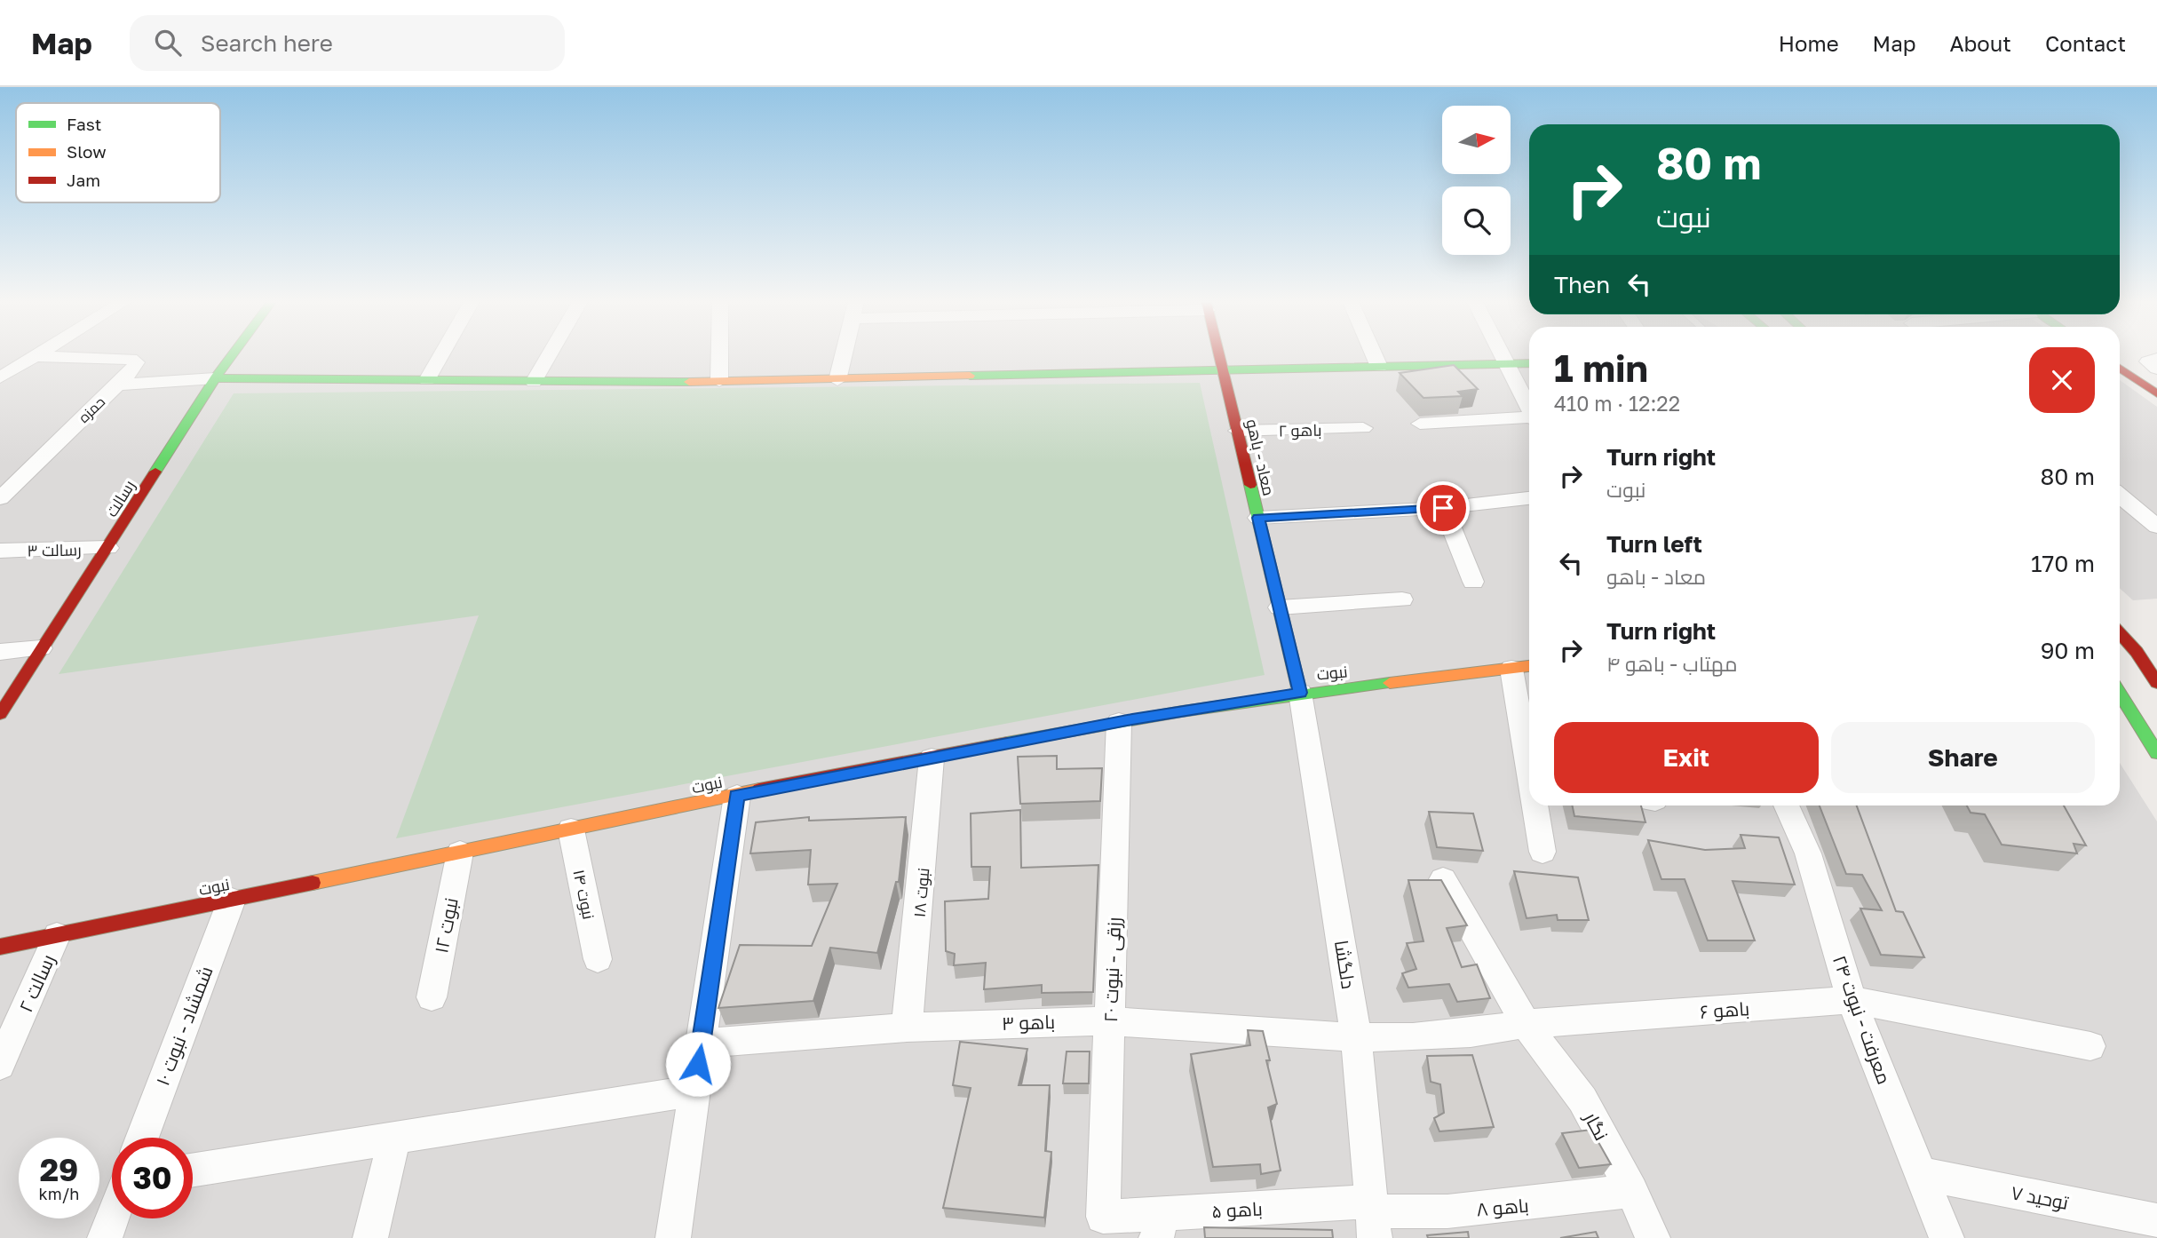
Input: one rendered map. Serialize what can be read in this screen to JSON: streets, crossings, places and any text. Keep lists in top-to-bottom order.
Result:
{
  "streets": {
    "street": [
      "حمزه",
      "باهو ۲",
      "معاد - باهو",
      "رسالت",
      "رسالت ۳",
      "نبوت",
      "نبوت ۱۸",
      "نبوت ۱۴",
      "نبوت ۱۲",
      "دلگشا",
      "رزقی - نبوت ۲۰",
      "رسالت ۲",
      "باهو ۶",
      "معرفت - نبوت ۲۴",
      "باهو ۳",
      "شمشاد - نبوت ۱۰",
      "نگار",
      "توحید ۷",
      "باهو ۸",
      "باهو ۵"
    ]
  },
  "crossings": [
    ["باهو ۲", "معاد - باهو"],
    ["معاد - باهو", "نبوت"],
    ["معاد - باهو", "دلگشا"],
    ["رسالت", "رسالت ۳"],
    ["نبوت", "نبوت ۱۸"],
    ["نبوت", "نبوت ۱۴"],
    ["نبوت", "نبوت ۱۲"],
    ["نبوت", "دلگشا"],
    ["نبوت", "رزقی - نبوت ۲۰"],
    ["نبوت", "رسالت ۲"],
    ["نبوت", "شمشاد - نبوت ۱۰"],
    ["نبوت ۱۸", "باهو ۳"],
    ["دلگشا", "باهو ۶"],
    ["دلگشا", "باهو ۳"],
    ["دلگشا", "باهو ۸"],
    ["دلگشا", "باهو ۵"],
    ["رزقی - نبوت ۲۰", "باهو ۳"],
    ["رزقی - نبوت ۲۰", "باهو ۵"],
    ["باهو ۶", "معرفت - نبوت ۲۴"],
    ["باهو ۶", "باهو ۳"],
    ["باهو ۶", "نگار"],
    ["معرفت - نبوت ۲۴", "توحید ۷"],
    ["نگار", "باهو ۸"],
    ["باهو ۸", "باهو ۵"]
  ],
  "legend": ["Fast", "Slow", "Jam"],
  "north": "right",
  "page": {
    "header": "Map",
    "search": "Search here",
    "nav": [
      "Home",
      "Map",
      "About",
      "Contact"
    ],
    "turn": ["80 m", "نبوت"],
    "then": "Then",
    "heading": ["1 min", "410 m · 12:22"],
    "list": [
      {
        "name": "Turn right",
        "note": "نبوت",
        "value": "80 m"
      },
      {
        "name": "Turn left",
        "note": "معاد - باهو",
        "value": "170 m"
      },
      {
        "name": "Turn right",
        "note": "مهتاب - باهو ۴",
        "value": "90 m"
      }
    ],
    "buttons": ["Exit", "Share"],
    "speed": "29 km/h",
    "limit": "30"
  }
}
